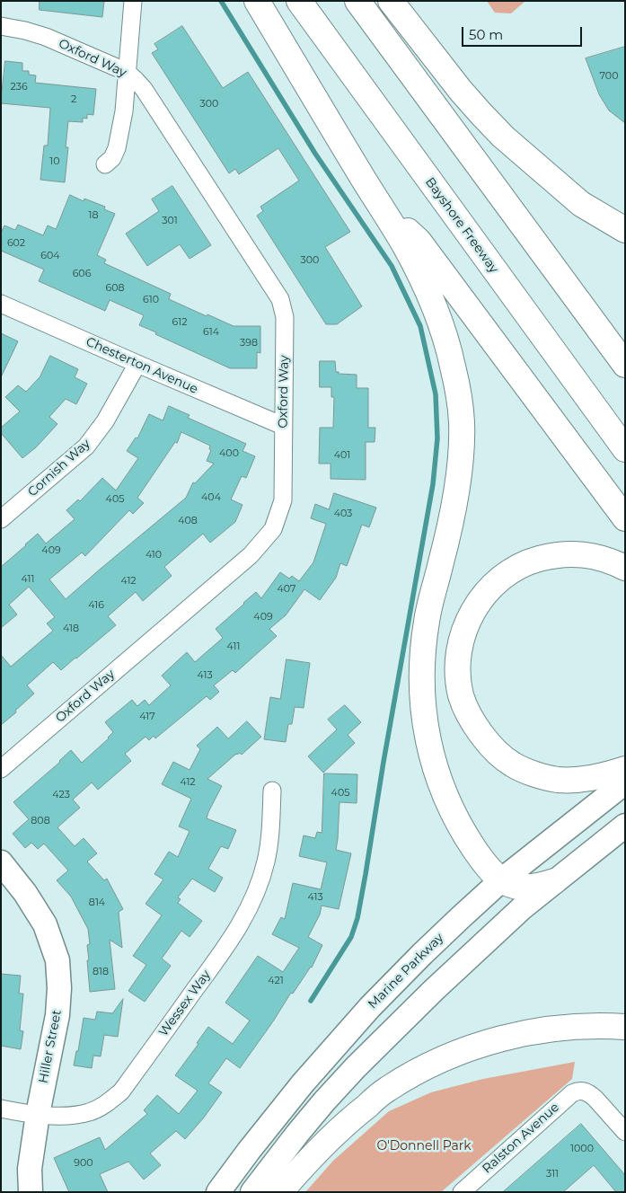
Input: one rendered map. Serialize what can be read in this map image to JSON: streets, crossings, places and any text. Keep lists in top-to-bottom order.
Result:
{
  "streets": {
    "highway": ["Bayshore Freeway"],
    "main road": ["Marine Parkway", "Hiller Street"],
    "street": [
      "Oxford Way",
      "Chesterton Avenue",
      "Cornish Way",
      "Wessex Way",
      "Ralston Avenue"
    ]
  },
  "crossings": [
    ["Oxford Way", "Chesterton Avenue"],
    ["Chesterton Avenue", "Cornish Way"],
    ["Wessex Way", "Hiller Street"]
  ],
  "parks": ["O'Donnell Park"],
  "house_numbers": [
    "700",
    "236",
    "2",
    "300",
    "10",
    "18",
    "301",
    "602",
    "604",
    "300",
    "606",
    "608",
    "610",
    "612",
    "614",
    "398",
    "400",
    "401",
    "404",
    "405",
    "403",
    "408",
    "409",
    "410",
    "411",
    "412",
    "407",
    "416",
    "409",
    "418",
    "411",
    "413",
    "417",
    "412",
    "405",
    "423",
    "808",
    "413",
    "814",
    "818",
    "421",
    "1000",
    "900",
    "311"
  ],
  "scale_bar": "50 m"
}
